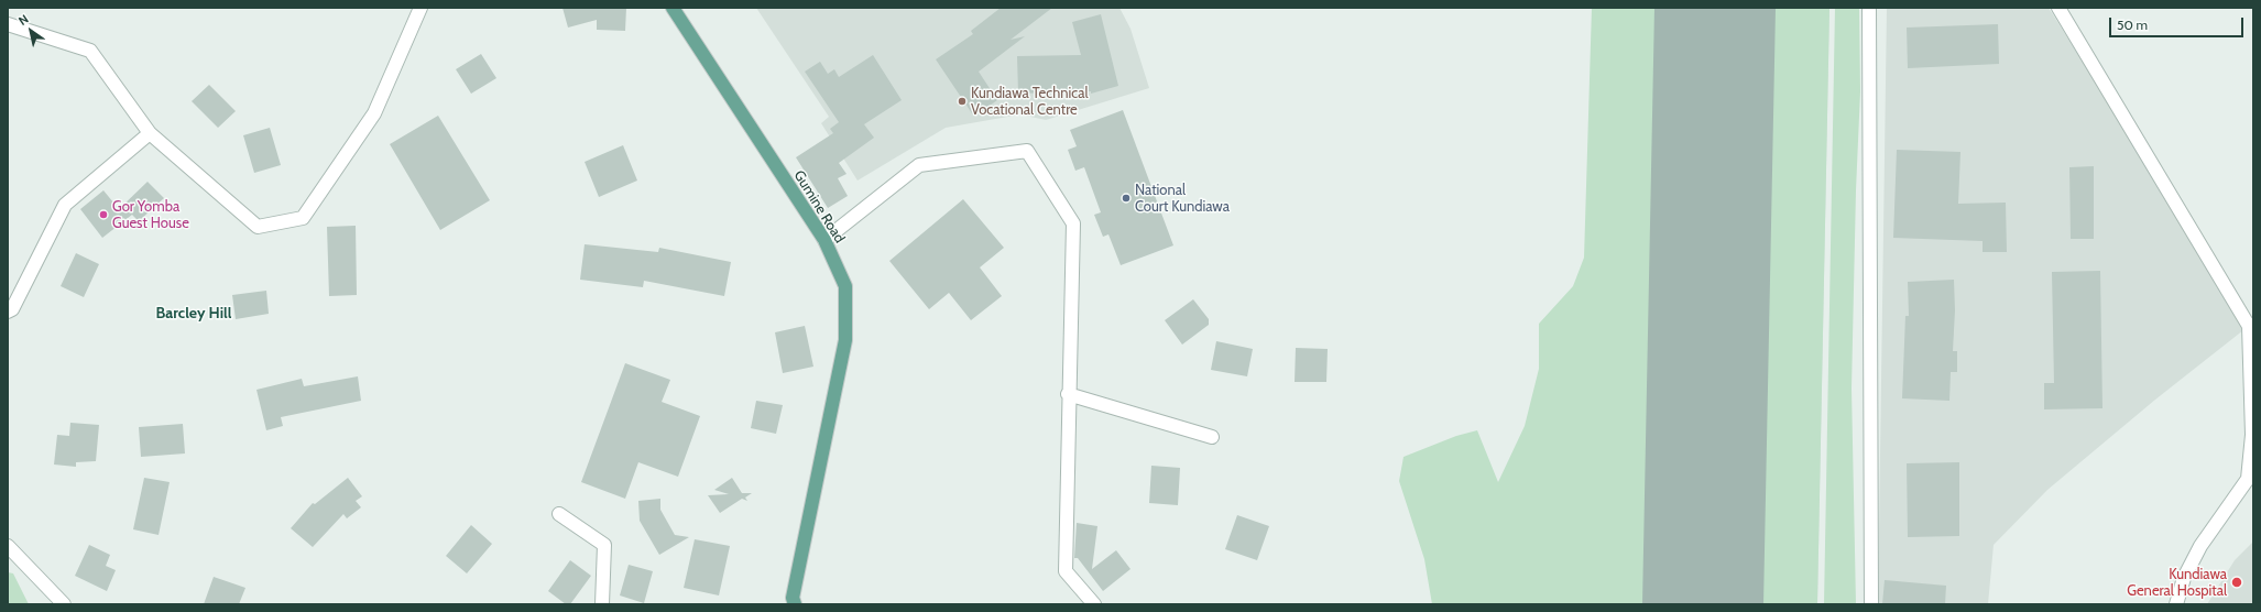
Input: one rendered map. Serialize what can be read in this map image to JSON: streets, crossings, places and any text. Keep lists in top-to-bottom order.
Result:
{
  "streets": {
    "main road": ["Gumine Road"]
  },
  "districts": ["Barcley Hill"],
  "places": [
    "Kundiawa Technical Vocational Centre",
    "National Court Kundiawa",
    "Gor Yomba Guest House",
    "Kundiawa General Hospital"
  ],
  "scale_bar": "50 m",
  "north": "top left"
}
